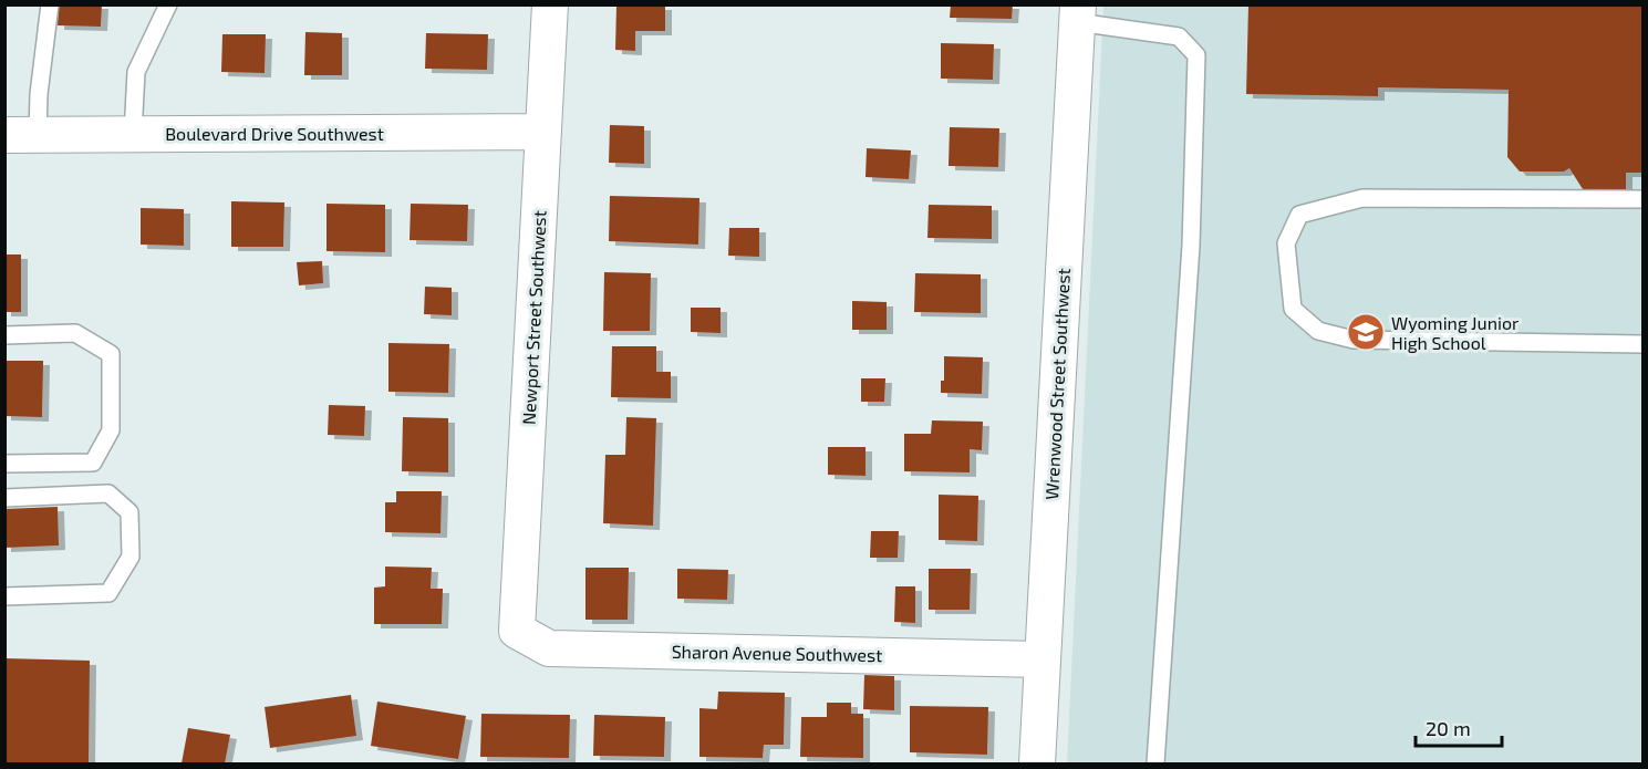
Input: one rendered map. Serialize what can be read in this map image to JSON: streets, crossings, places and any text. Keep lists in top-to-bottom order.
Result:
{
  "streets": {
    "street": [
      "Boulevard Drive Southwest",
      "Newport Street Southwest",
      "Wrenwood Street Southwest",
      "Sharon Avenue Southwest"
    ]
  },
  "crossings": [
    ["Boulevard Drive Southwest", "Newport Street Southwest"],
    ["Newport Street Southwest", "Sharon Avenue Southwest"],
    ["Wrenwood Street Southwest", "Sharon Avenue Southwest"]
  ],
  "places": {
    "school or university": ["Wyoming Junior High School"]
  },
  "scale_bar": "20 m"
}
